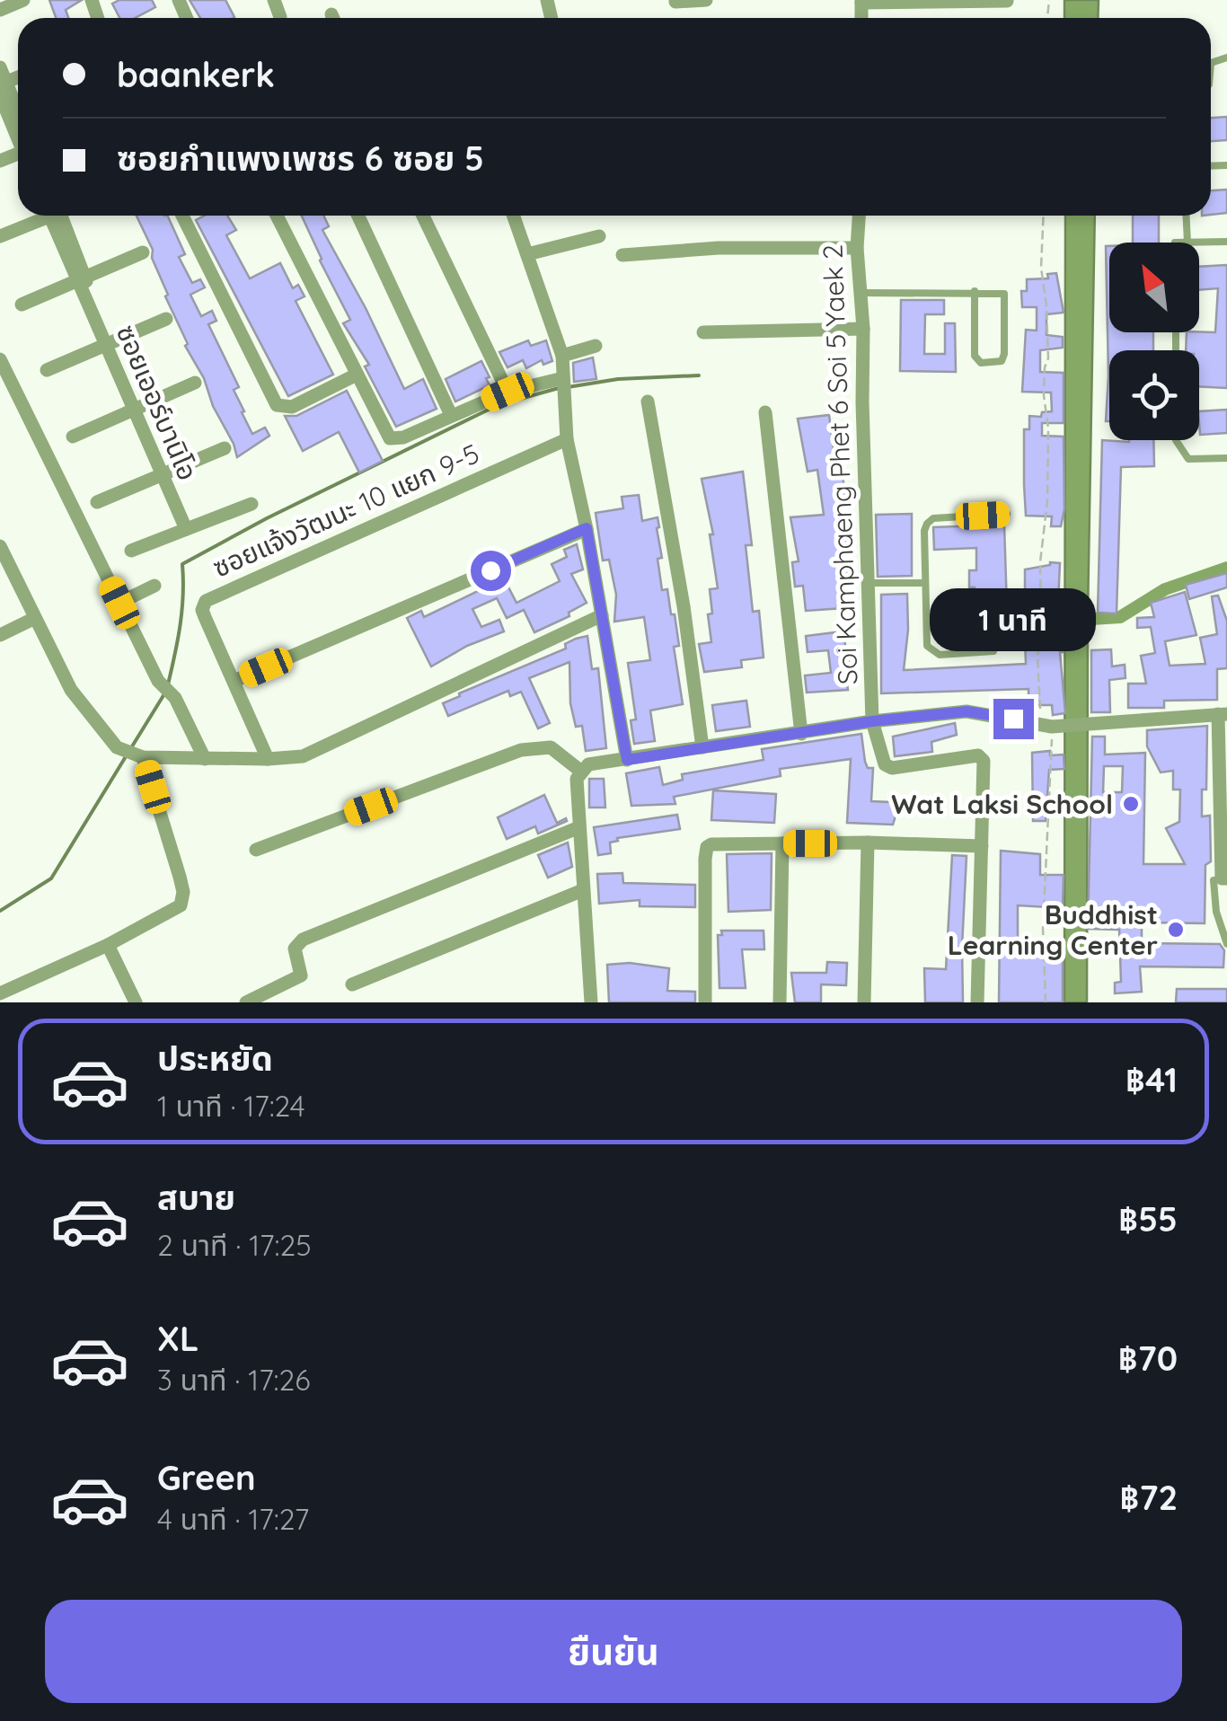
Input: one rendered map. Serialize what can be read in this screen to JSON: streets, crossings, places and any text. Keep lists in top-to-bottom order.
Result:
{
  "streets": {
    "street": ["ซอยเออร์บานิโอ", "Soi Kamphaeng Phet 6 Soi 5 Yaek 2", "ซอยแจ้งวัฒนะ 10 แยก 9-5"]
  },
  "places": ["Wat Laksi School", "Buddhist Learning Center"],
  "north": "top left",
  "page": {
    "banner": ["baankerk", "ซอยกำแพงเพชร 6 ซอย 5"],
    "bubble": "1 นาที",
    "list": [
      {
        "name": "ประหยัด",
        "note": "1 นาที · 17:24",
        "value": "฿41"
      },
      {
        "name": "สบาย",
        "note": "2 นาที · 17:25",
        "value": "฿55"
      },
      {
        "name": "XL",
        "note": "3 นาที · 17:26",
        "value": "฿70"
      },
      {
        "name": "Green",
        "note": "4 นาที · 17:27",
        "value": "฿72"
      }
    ],
    "buttons": "ยืนยัน"
  }
}
